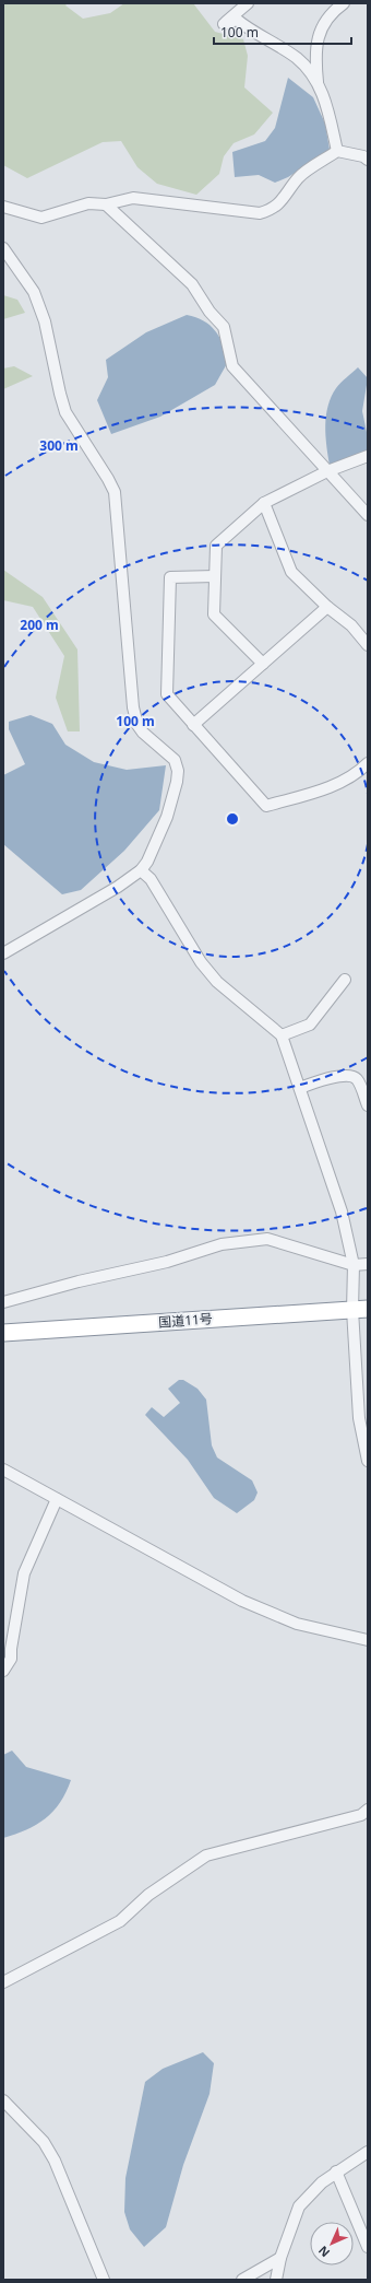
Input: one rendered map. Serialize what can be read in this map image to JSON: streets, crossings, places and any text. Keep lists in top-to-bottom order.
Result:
{
  "streets": {
    "highway": ["国道11号"]
  },
  "scale_bar": "100 m",
  "north": "bottom left",
  "rings": ["300 m", "200 m", "100 m"]
}
